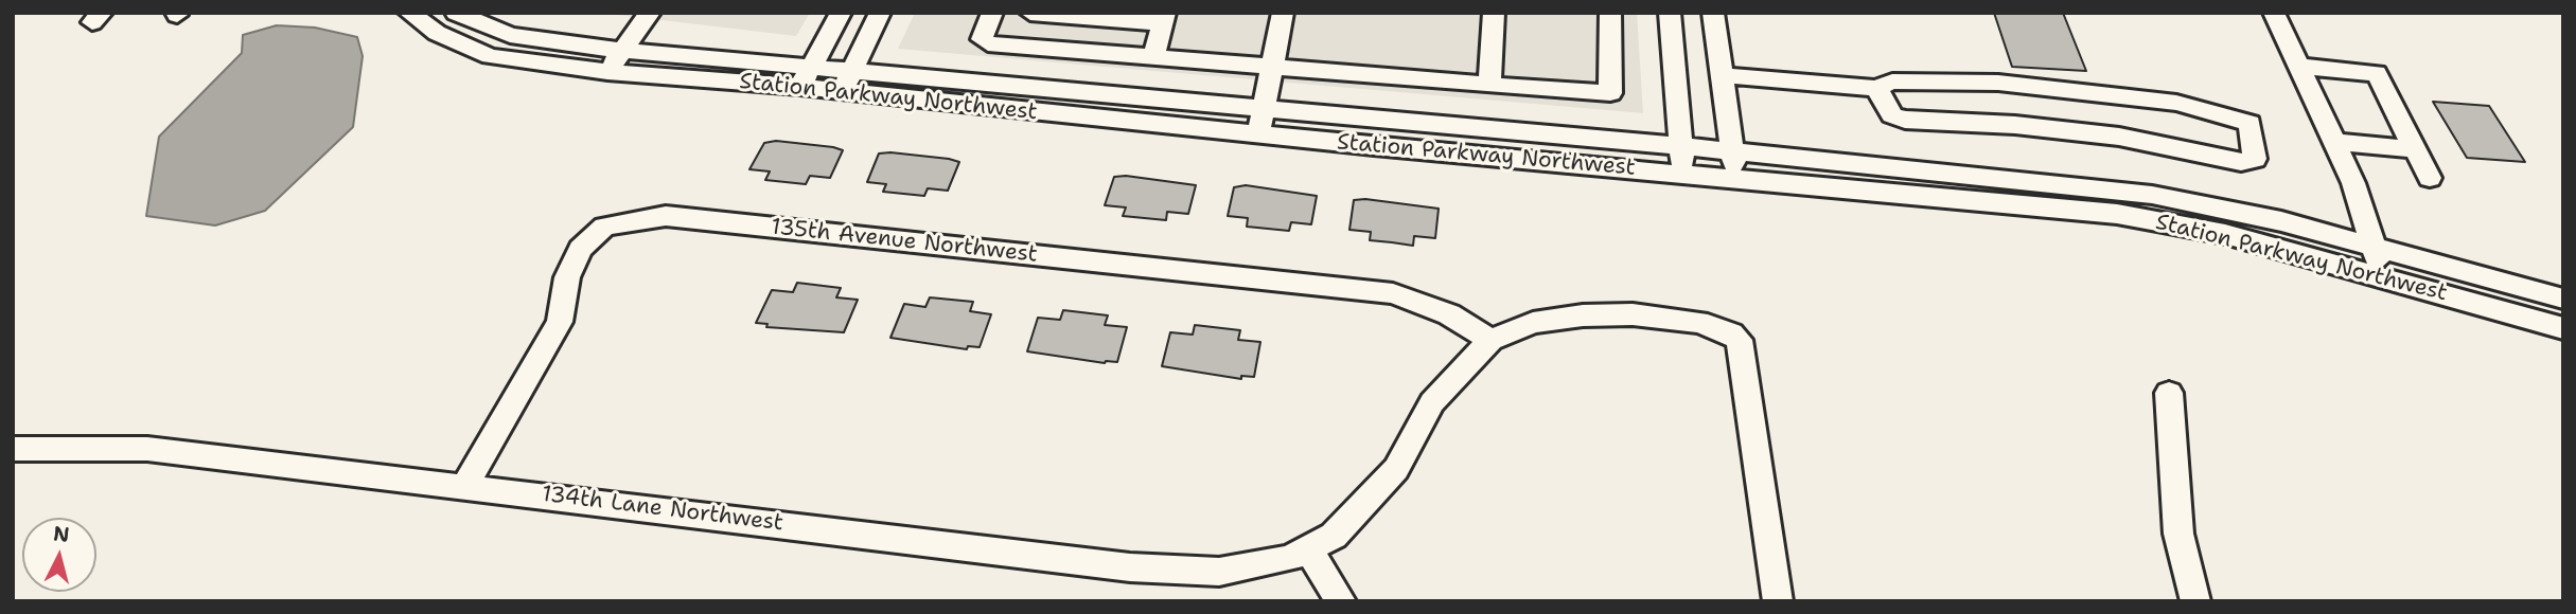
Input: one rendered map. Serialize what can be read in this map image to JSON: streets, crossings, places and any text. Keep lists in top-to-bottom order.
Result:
{
  "streets": {
    "street": ["Station Parkway Northwest", "135th Avenue Northwest", "134th Lane Northwest"]
  },
  "crossings": [
    ["135th Avenue Northwest", "134th Lane Northwest"]
  ],
  "north": "top"
}
